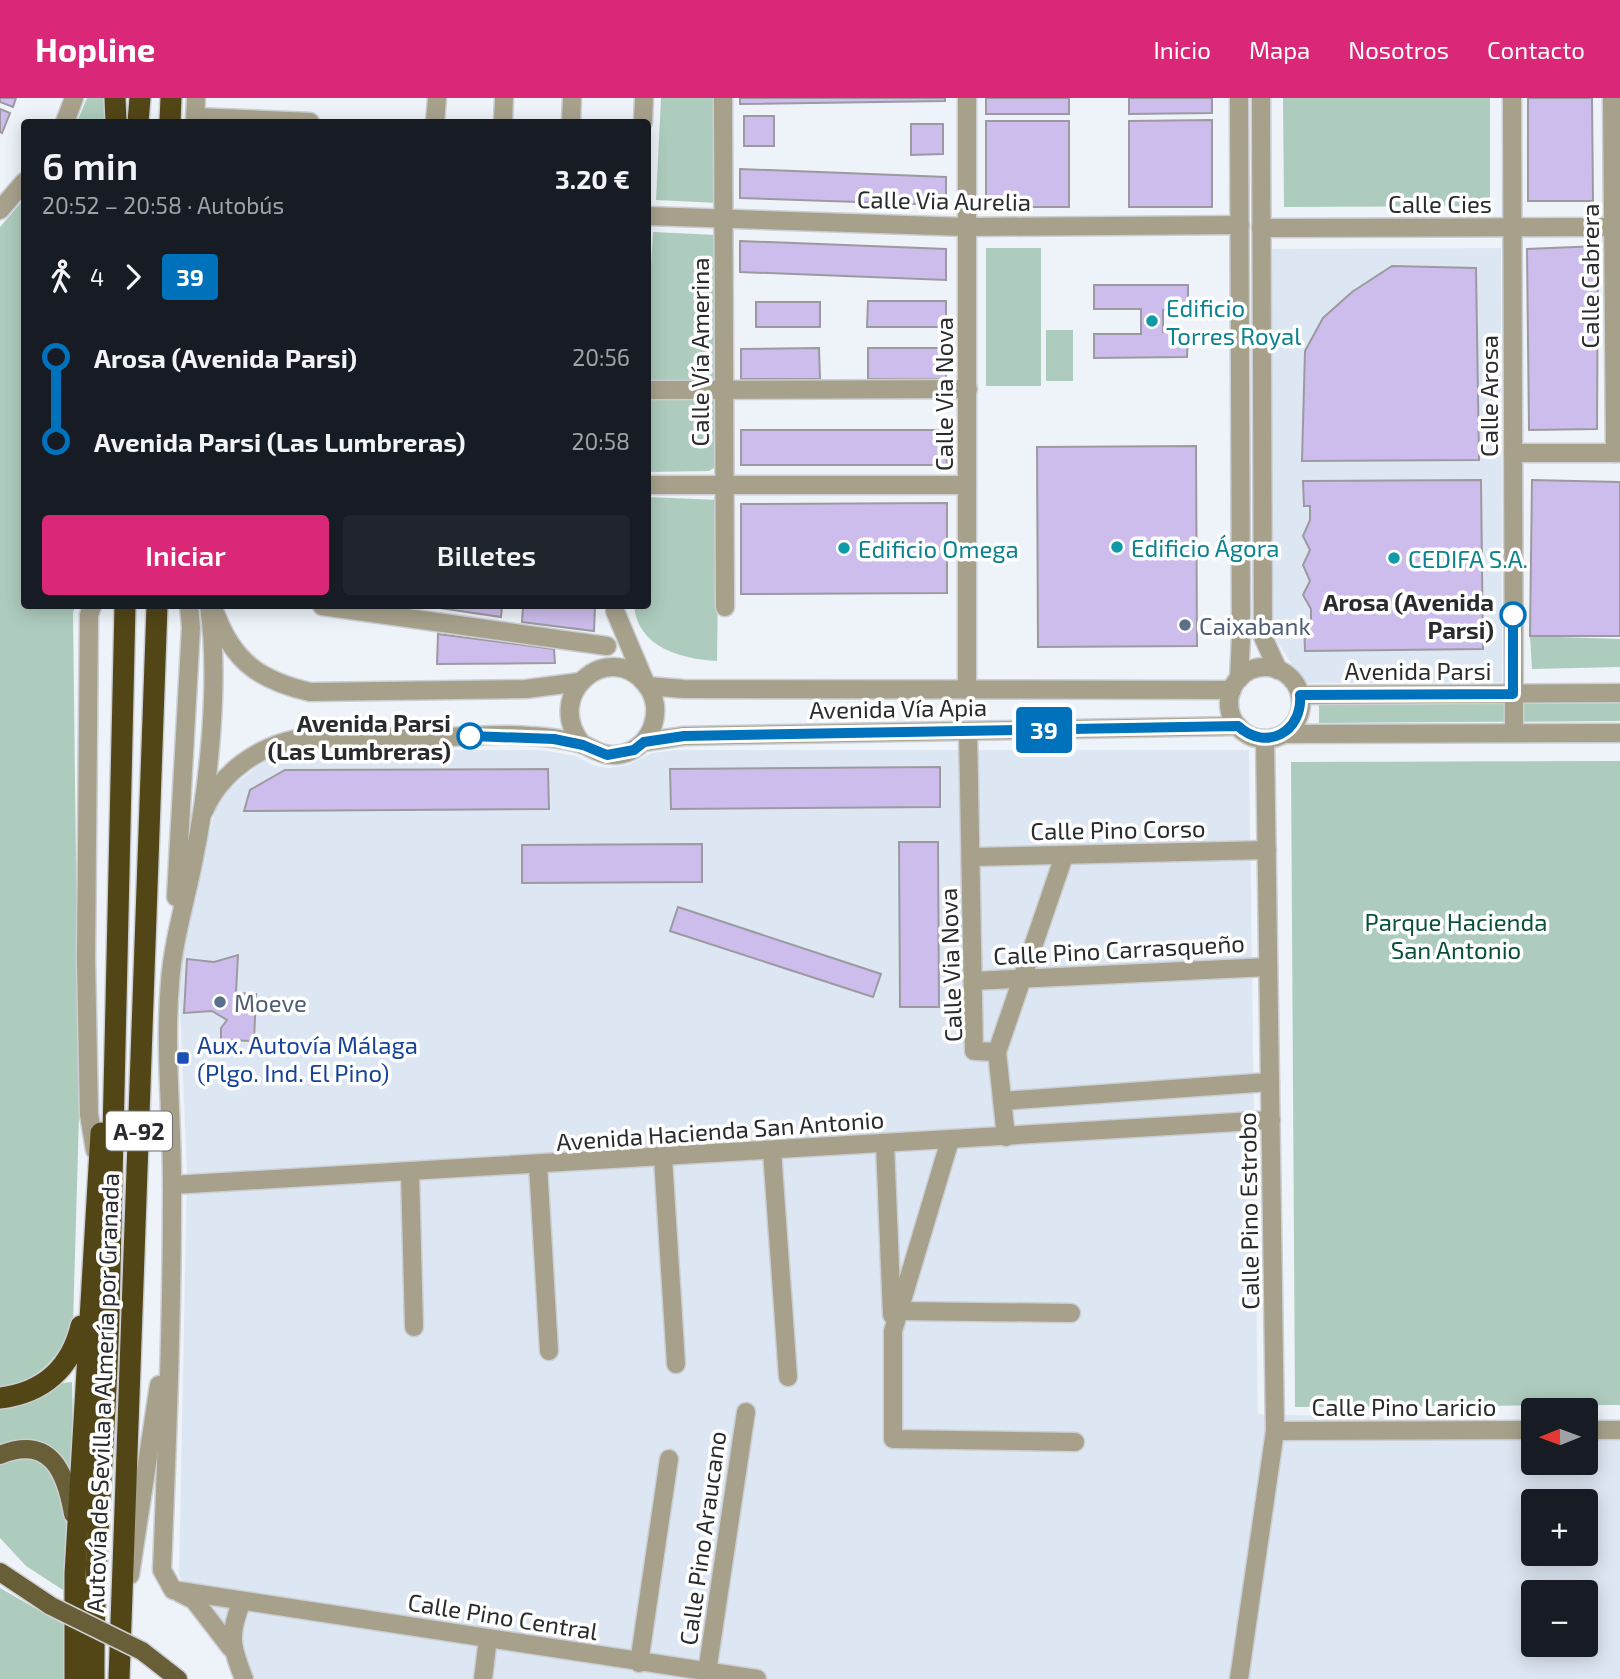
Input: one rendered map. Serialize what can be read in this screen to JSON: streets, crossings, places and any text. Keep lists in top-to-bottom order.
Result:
{
  "streets": {
    "highway": ["A-92", "Autovía de Sevilla a Almería por Granada"],
    "street": [
      "Calle Via Aurelia",
      "Calle Cies",
      "Calle Cabrera",
      "Calle Vía Amerina",
      "Calle Via Nova",
      "Calle Arosa",
      "Avenida Parsi",
      "Avenida Vía Apia",
      "Calle Pino Corso",
      "Calle Pino Carrasqueño",
      "Avenida Hacienda San Antonio",
      "Calle Pino Estrobo",
      "Calle Pino Laricio",
      "Calle Pino Araucano",
      "Calle Pino Central"
    ]
  },
  "crossings": [
    ["Calle Via Aurelia", "Calle Vía Amerina"],
    ["Calle Via Aurelia", "Calle Via Nova"],
    ["Calle Cies", "Calle Cabrera"],
    ["Calle Cies", "Calle Arosa"],
    ["Calle Via Nova", "Avenida Vía Apia"],
    ["Calle Via Nova", "Calle Pino Corso"],
    ["Calle Via Nova", "Calle Pino Carrasqueño"],
    ["Calle Arosa", "Avenida Parsi"],
    ["Avenida Parsi", "Avenida Vía Apia"],
    ["Avenida Parsi", "Calle Pino Estrobo"],
    ["Avenida Vía Apia", "Calle Pino Estrobo"],
    ["Calle Pino Corso", "Calle Pino Estrobo"],
    ["Calle Pino Carrasqueño", "Calle Pino Estrobo"],
    ["Avenida Hacienda San Antonio", "Calle Pino Estrobo"],
    ["Calle Pino Estrobo", "Calle Pino Laricio"],
    ["Calle Pino Araucano", "Calle Pino Central"]
  ],
  "parks": ["Parque Hacienda San Antonio"],
  "places": {
    "other": [
      "Edificio Torres Royal",
      "Edificio Ágora",
      "Edificio Omega",
      "CEDIFA S.A.",
      "Arosa (Avenida Parsi)",
      "Caixabank",
      "Avenida Parsi (Las Lumbreras)",
      "Moeve"
    ],
    "transit": ["Aux. Autovía Málaga (Plgo. Ind. El Pino)"]
  },
  "lines": ["bus line 39"],
  "north": "left",
  "page": {
    "header": "Hopline",
    "nav": [
      "Inicio",
      "Mapa",
      "Nosotros",
      "Contacto"
    ],
    "on_map": "39",
    "heading": ["6 min", "20:52 – 20:58 · Autobús", "3.20 €"],
    "legs": ["4", "39"],
    "list": [
      {
        "name": "Arosa (Avenida Parsi)",
        "value": "20:56"
      },
      {
        "name": "Avenida Parsi (Las Lumbreras)",
        "value": "20:58"
      }
    ],
    "buttons": ["Iniciar", "Billetes"],
    "map_buttons": ["+", "−"]
  }
}
